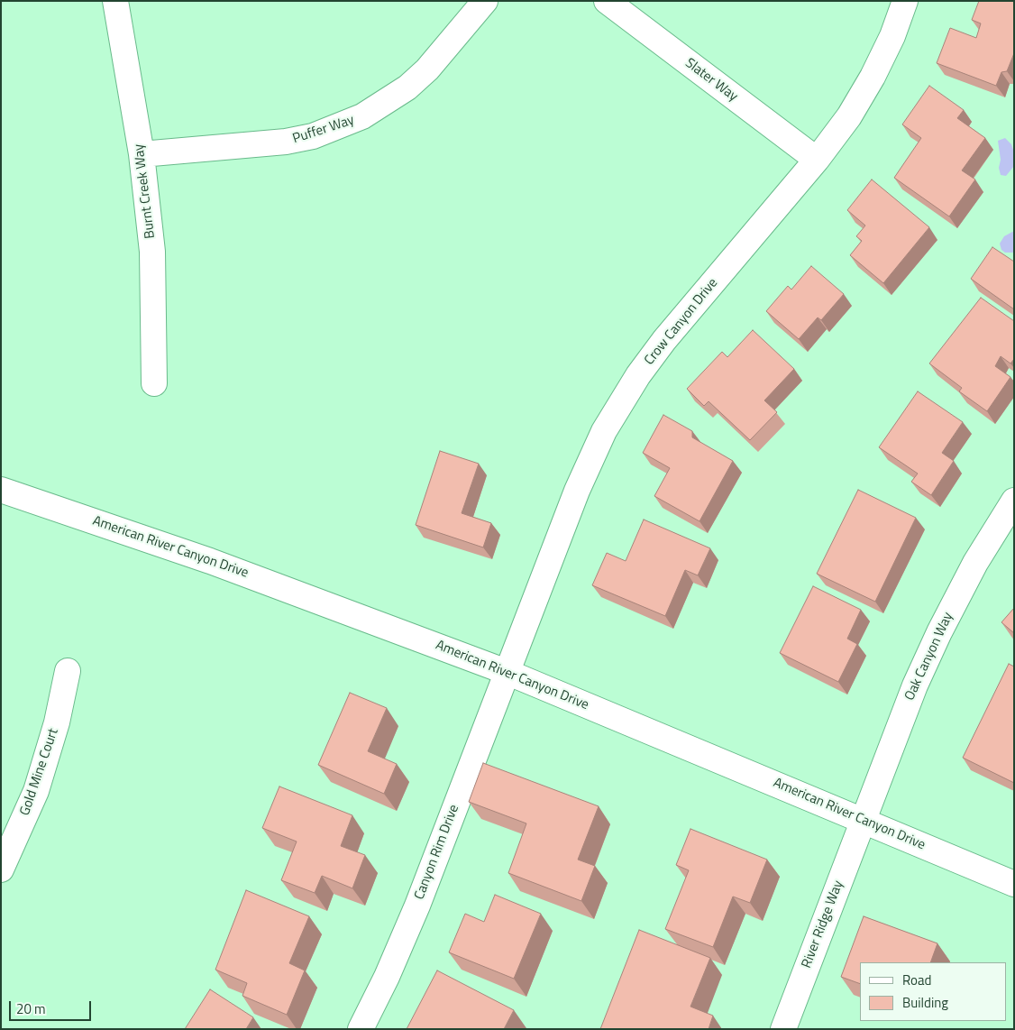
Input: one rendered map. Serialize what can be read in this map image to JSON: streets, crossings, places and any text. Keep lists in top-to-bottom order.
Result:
{
  "streets": {
    "street": [
      "Slater Way",
      "Puffer Way",
      "Burnt Creek Way",
      "Crow Canyon Drive",
      "American River Canyon Drive",
      "Oak Canyon Way",
      "Gold Mine Court",
      "Canyon Rim Drive",
      "River Ridge Way"
    ]
  },
  "crossings": [
    ["Slater Way", "Crow Canyon Drive"],
    ["Puffer Way", "Burnt Creek Way"],
    ["Crow Canyon Drive", "American River Canyon Drive"],
    ["Crow Canyon Drive", "Canyon Rim Drive"],
    ["American River Canyon Drive", "Oak Canyon Way"],
    ["American River Canyon Drive", "Canyon Rim Drive"],
    ["American River Canyon Drive", "River Ridge Way"],
    ["Oak Canyon Way", "River Ridge Way"]
  ],
  "legend": ["Road", "Building"],
  "scale_bar": "20 m"
}
